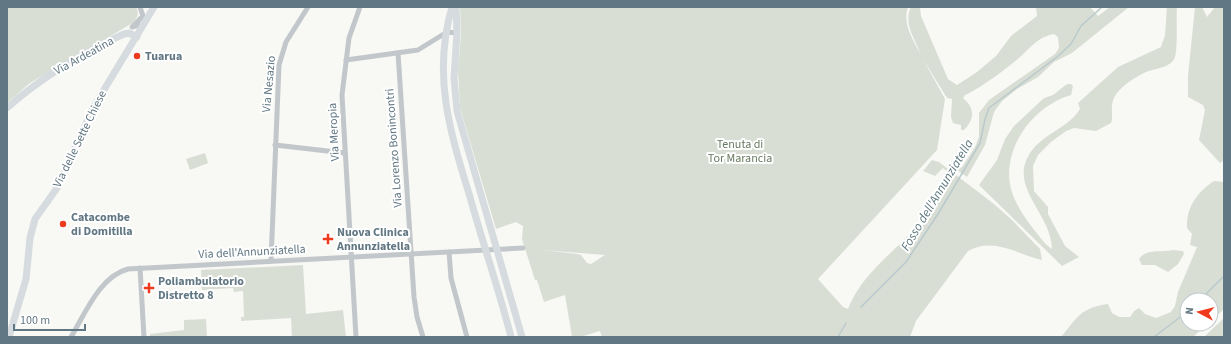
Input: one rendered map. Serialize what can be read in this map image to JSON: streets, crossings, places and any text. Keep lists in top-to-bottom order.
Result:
{
  "streets": {
    "street": [
      "Via Ardeatina",
      "Via Nesazio",
      "Via Meropia",
      "Via delle Sette Chiese",
      "Via Lorenzo Bonincontri",
      "Via dell'Annunziatella"
    ]
  },
  "crossings": [
    ["Via Ardeatina", "Via delle Sette Chiese"],
    ["Via Nesazio", "Via dell'Annunziatella"],
    ["Via Meropia", "Via dell'Annunziatella"],
    ["Via Lorenzo Bonincontri", "Via dell'Annunziatella"]
  ],
  "water": ["Fosso dell'Annunziatella"],
  "parks": ["Tenuta di Tor Marancia"],
  "places": {
    "other": ["Tuarua", "Catacombe di Domitilla"],
    "health": ["Nuova Clinica Annunziatella", "Poliambulatorio Distretto 8"]
  },
  "scale_bar": "100 m",
  "north": "left"
}
